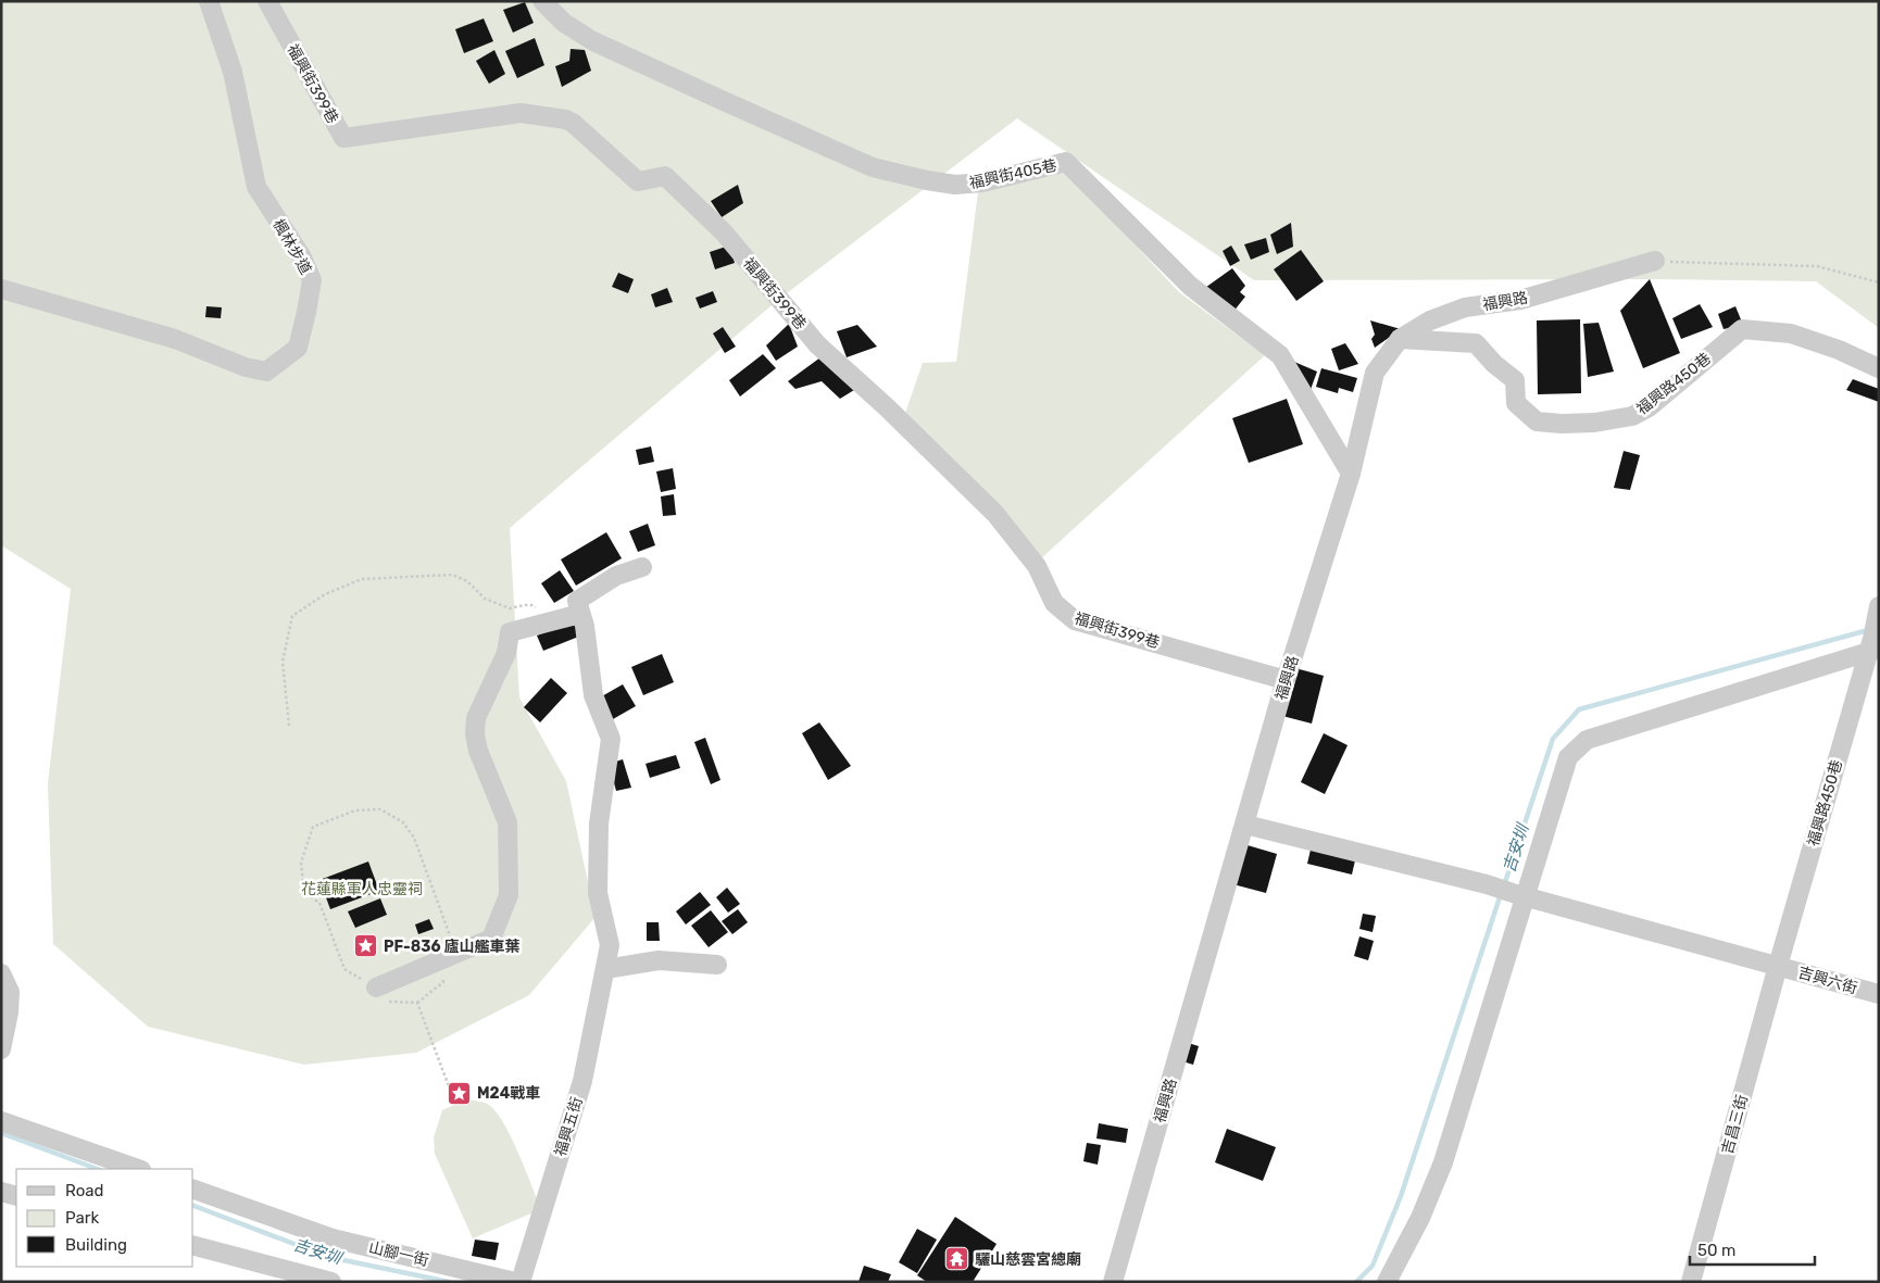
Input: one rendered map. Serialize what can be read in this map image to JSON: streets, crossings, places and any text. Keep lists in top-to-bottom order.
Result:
{
  "streets": {
    "street": [
      "福興街399巷",
      "福興街405巷",
      "楓林步道",
      "福興路",
      "福興路450巷",
      "吉興六街",
      "吉昌三街",
      "福興五街",
      "山腳一街"
    ]
  },
  "crossings": [
    ["福興街399巷", "福興路"],
    ["福興街405巷", "福興路"],
    ["福興路", "福興路450巷"],
    ["福興路", "吉興六街"],
    ["福興路450巷", "吉興六街"],
    ["福興路450巷", "吉昌三街"],
    ["吉興六街", "吉昌三街"]
  ],
  "water": ["吉安圳"],
  "parks": ["花蓮縣軍人忠靈祠"],
  "places": {
    "place": ["PF-836 廬山艦車葉", "M24戰車"],
    "temple": ["驪山慈雲宮總廟"]
  },
  "legend": ["Road", "Park", "Building"],
  "scale_bar": "50 m"
}
